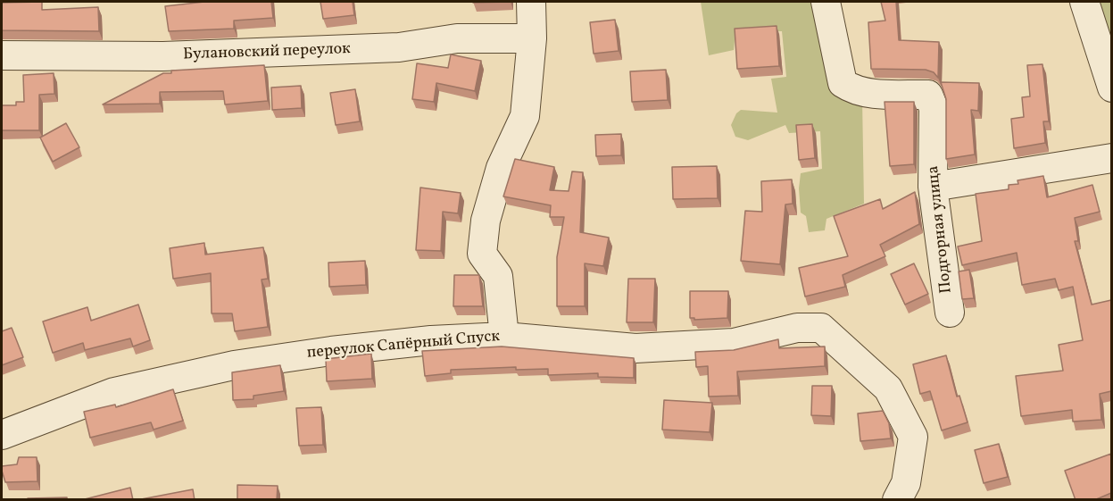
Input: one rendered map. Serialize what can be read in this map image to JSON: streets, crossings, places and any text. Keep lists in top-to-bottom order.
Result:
{
  "streets": {
    "street": ["Булановский переулок", "Подгорная улица", "переулок Сапёрный Спуск"]
  }
}
